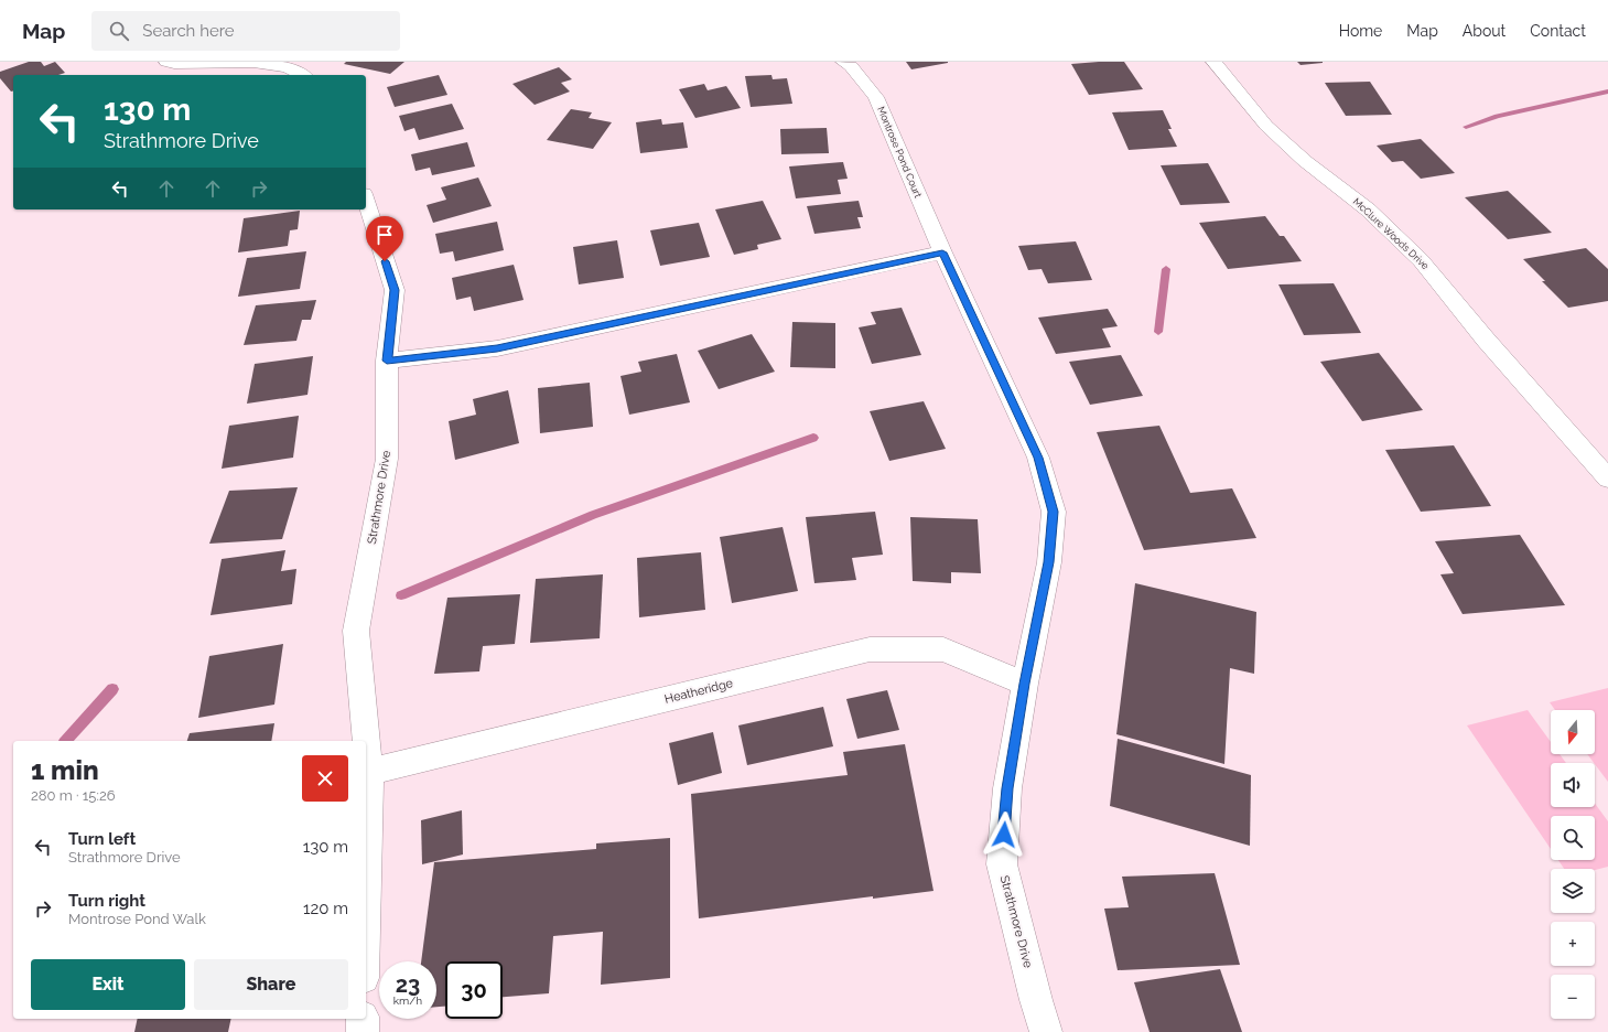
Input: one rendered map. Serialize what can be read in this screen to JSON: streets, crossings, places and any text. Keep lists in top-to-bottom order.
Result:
{
  "streets": {
    "street": [
      "Montrose Pond Court",
      "McClure Woods Drive",
      "Strathmore Drive",
      "Heatheridge"
    ]
  },
  "crossings": [
    ["Montrose Pond Court", "Strathmore Drive"],
    ["Strathmore Drive", "Heatheridge"]
  ],
  "north": "bottom",
  "page": {
    "header": "Map",
    "search": "Search here",
    "nav": [
      "Home",
      "Map",
      "About",
      "Contact"
    ],
    "turn": ["130 m", "Strathmore Drive"],
    "map_buttons": ["+", "−"],
    "heading": ["1 min", "280 m · 15:26"],
    "list": [
      {
        "name": "Turn left",
        "note": "Strathmore Drive",
        "value": "130 m"
      },
      {
        "name": "Turn right",
        "note": "Montrose Pond Walk",
        "value": "120 m"
      }
    ],
    "buttons": ["Exit", "Share"],
    "speed": "23 km/h",
    "limit": "30"
  }
}
